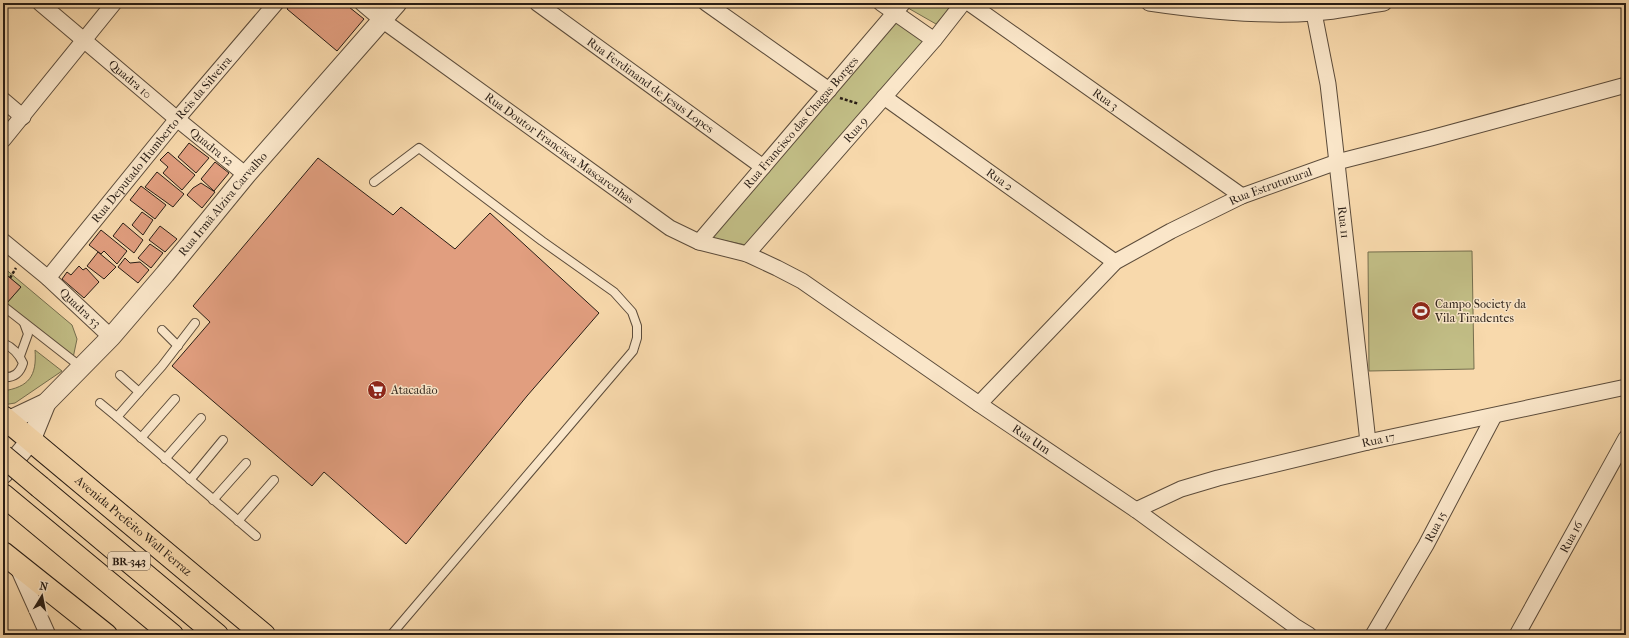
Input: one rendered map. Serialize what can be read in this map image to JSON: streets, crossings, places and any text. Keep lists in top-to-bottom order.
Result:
{
  "streets": {
    "main road": ["Avenida Prefeito Wall Ferraz", "BR-343"],
    "street": [
      "Quadra 10",
      "Rua Ferdinand de Jesus Lopes",
      "Rua 3",
      "Rua Francisco das Chagas Borges",
      "Rua 9",
      "Rua Deputado Humberto Reis da Silveira",
      "Quadra 52",
      "Rua Doutor Francisca Mascarenhas",
      "Rua 2",
      "Rua Estrututural",
      "Rua Irmã Alzira Carvalho",
      "Rua 11",
      "Quadra 53",
      "Rua Um",
      "Rua 17",
      "Rua 15",
      "Rua 16"
    ]
  },
  "crossings": [
    ["Quadra 10", "Rua Deputado Humberto Reis da Silveira"],
    ["Quadra 10", "Quadra 52"],
    ["Rua Ferdinand de Jesus Lopes", "Rua Francisco das Chagas Borges"],
    ["Rua 3", "Rua Estrututural"],
    ["Rua Francisco das Chagas Borges", "Rua Doutor Francisca Mascarenhas"],
    ["Rua 9", "Rua Doutor Francisca Mascarenhas"],
    ["Rua 9", "Rua 2"],
    ["Rua 9", "Rua Um"],
    ["Rua Deputado Humberto Reis da Silveira", "Quadra 52"],
    ["Rua Deputado Humberto Reis da Silveira", "Quadra 53"],
    ["Quadra 52", "Rua Irmã Alzira Carvalho"],
    ["Rua Doutor Francisca Mascarenhas", "Rua Irmã Alzira Carvalho"],
    ["Rua Doutor Francisca Mascarenhas", "Rua Um"],
    ["Rua 2", "Rua Estrututural"],
    ["Rua Estrututural", "Rua 11"],
    ["Rua Estrututural", "Rua Um"],
    ["Rua Irmã Alzira Carvalho", "Quadra 53"],
    ["Rua Irmã Alzira Carvalho", "Avenida Prefeito Wall Ferraz"],
    ["Rua 11", "Rua 17"],
    ["Rua Um", "Rua 17"],
    ["Rua 17", "Rua 15"]
  ],
  "places": {
    "sports": ["Campo Society da Vila Tiradentes"],
    "supermarket": ["Atacadão"]
  },
  "north": "top"
}
